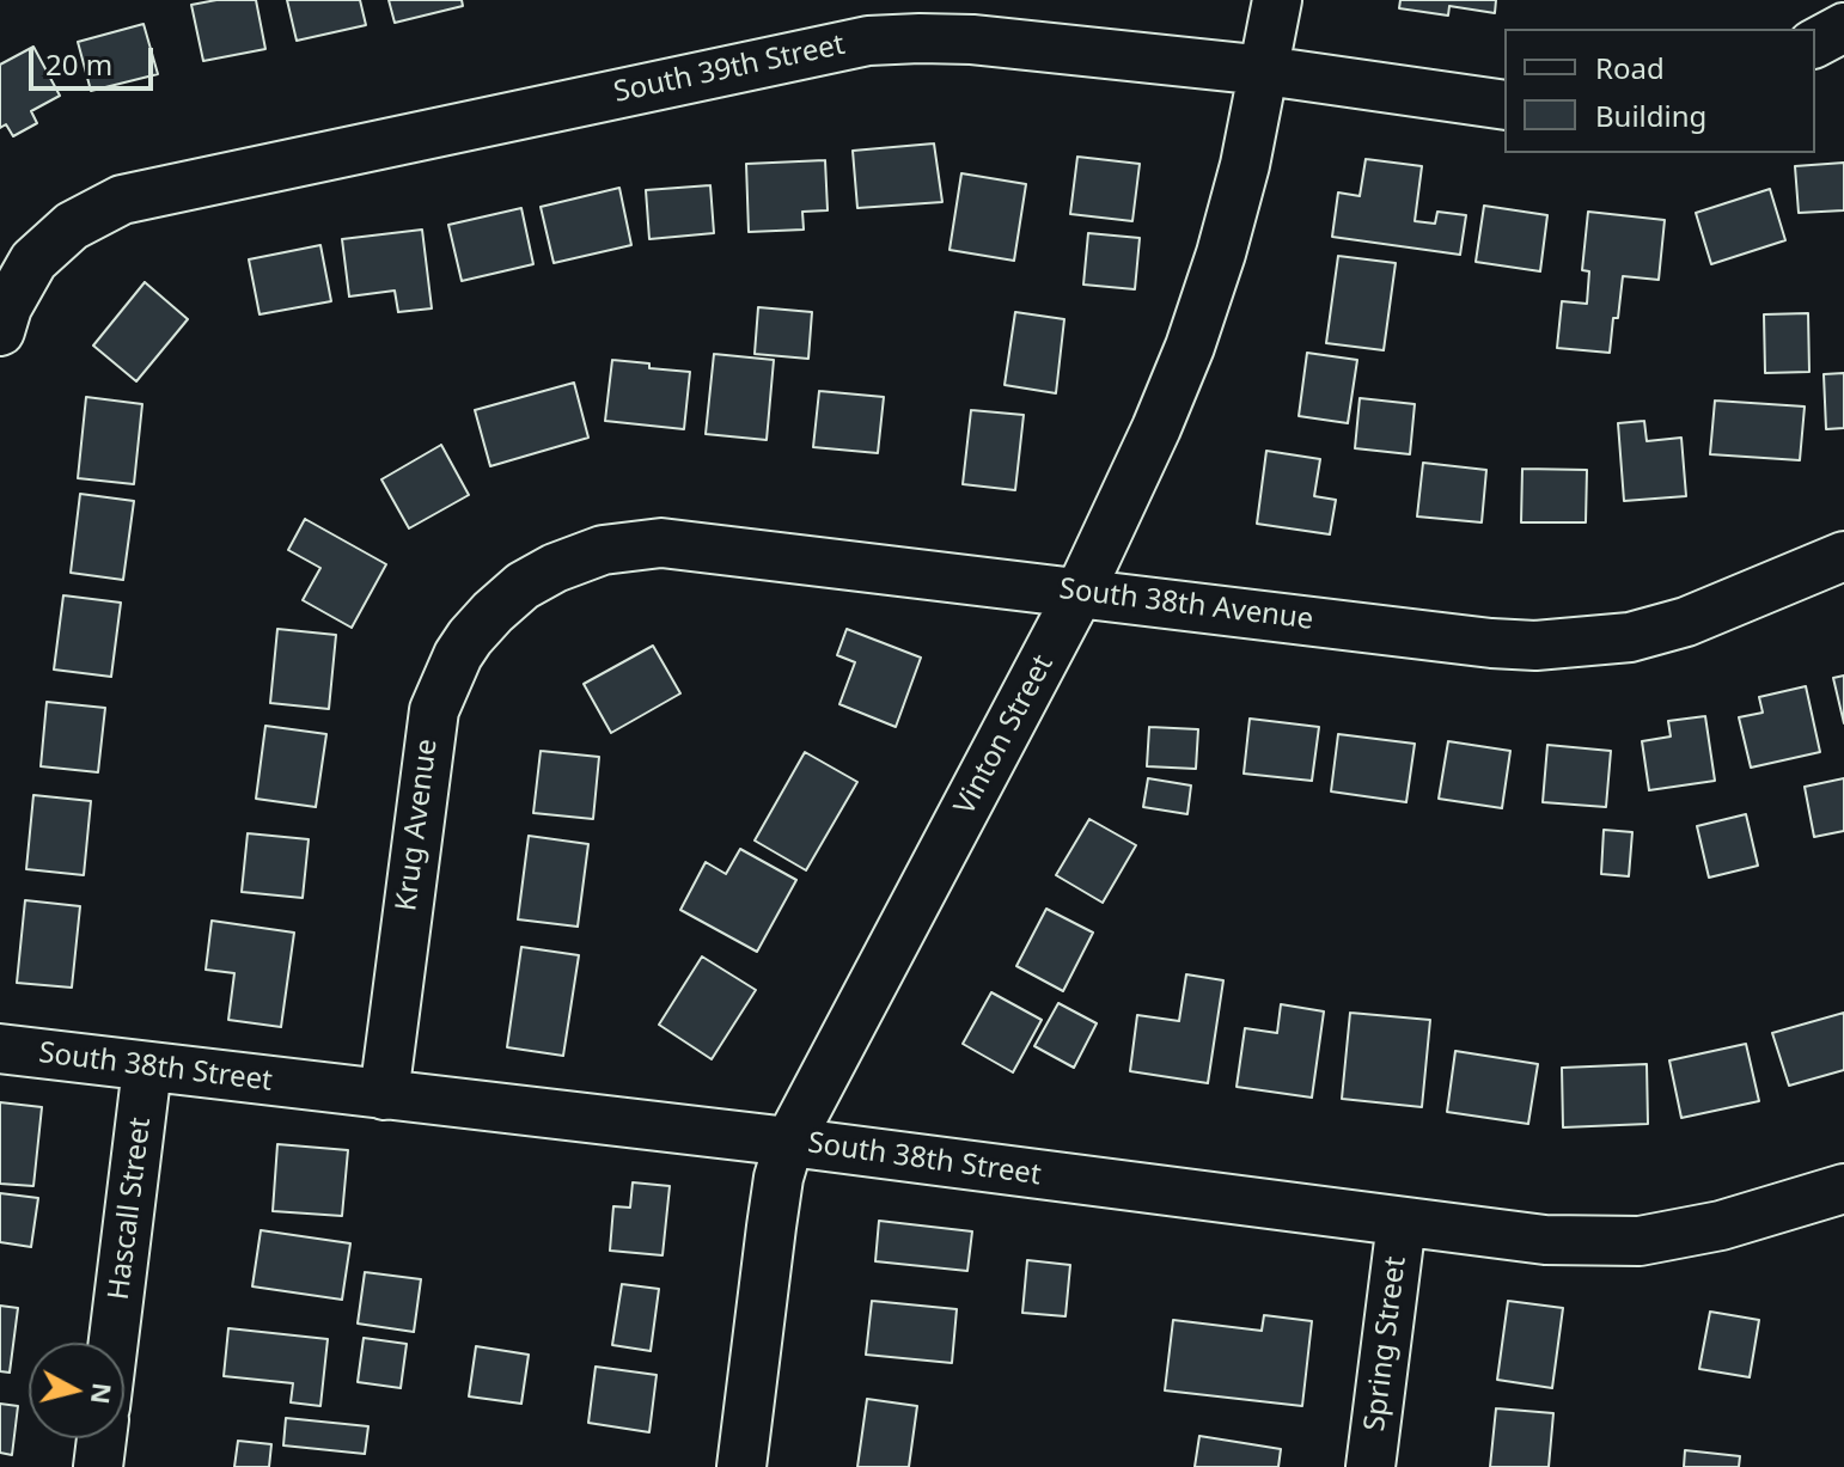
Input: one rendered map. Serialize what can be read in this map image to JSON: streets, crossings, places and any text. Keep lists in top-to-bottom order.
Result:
{
  "streets": {
    "street": [
      "South 39th Street",
      "South 38th Avenue",
      "Vinton Street",
      "Krug Avenue",
      "South 38th Street",
      "Hascall Street",
      "Spring Street"
    ]
  },
  "crossings": [
    ["South 39th Street", "Vinton Street"],
    ["South 38th Avenue", "Vinton Street"],
    ["South 38th Avenue", "Krug Avenue"],
    ["Vinton Street", "South 38th Street"],
    ["Krug Avenue", "South 38th Street"],
    ["South 38th Street", "Hascall Street"],
    ["South 38th Street", "Spring Street"]
  ],
  "legend": ["Road", "Building"],
  "scale_bar": "20 m",
  "north": "right"
}
